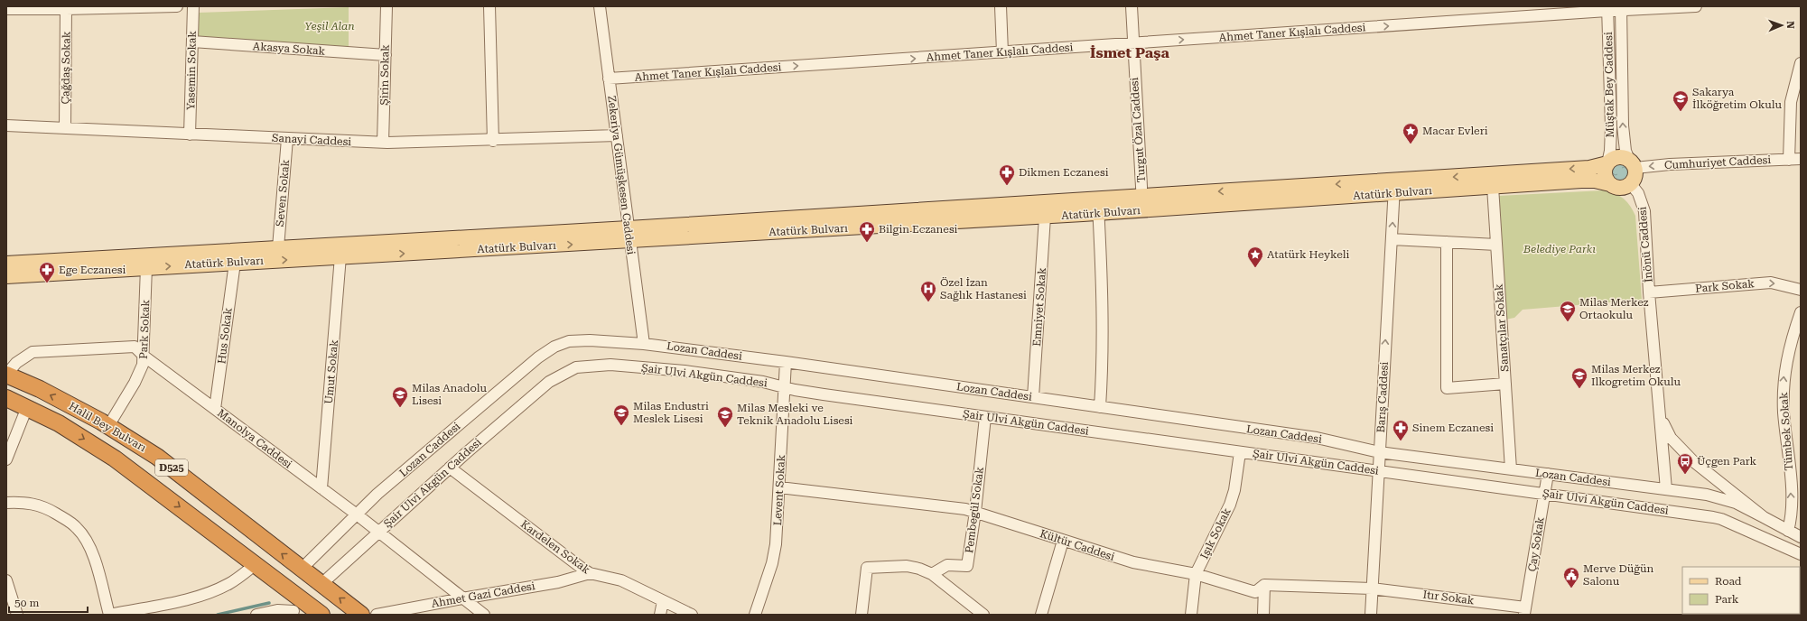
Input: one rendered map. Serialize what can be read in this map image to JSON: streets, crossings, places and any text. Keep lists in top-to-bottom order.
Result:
{
  "streets": {
    "highway": ["Halil Bey Bulvarı", "D525"],
    "main road": ["Atatürk Bulvarı"],
    "street": [
      "Ahmet Taner Kışlalı Caddesi",
      "Akasya Sokak",
      "Çağdaş Sokak",
      "Yasemin Sokak",
      "Şirin Sokak",
      "Müştak Bey Caddesi",
      "Turgut Özal Caddesi",
      "Sanayi Caddesi",
      "Cumhuriyet Caddesi",
      "Zekeriya Gümüşkesen Caddesi",
      "Seven Sokak",
      "İnönü Caddesi",
      "Park Sokak",
      "Emniyet Sokak",
      "Sanatçılar Sokak",
      "Hus Sokak",
      "Lozan Caddesi",
      "Umut Sokak",
      "Şair Ulvi Akgün Caddesi",
      "Barış Caddesi",
      "Tümbek Sokak",
      "Manolya Caddesi",
      "Levent Sokak",
      "Pembegül Sokak",
      "Işık Sokak",
      "Çay Sokak",
      "Kültür Caddesi",
      "Kardelen Sokak",
      "Ahmet Gazi Caddesi",
      "Itır Sokak"
    ]
  },
  "crossings": [
    ["Ahmet Taner Kışlalı Caddesi", "Müştak Bey Caddesi"],
    ["Ahmet Taner Kışlalı Caddesi", "Turgut Özal Caddesi"],
    ["Ahmet Taner Kışlalı Caddesi", "Zekeriya Gümüşkesen Caddesi"],
    ["Akasya Sokak", "Yasemin Sokak"],
    ["Akasya Sokak", "Şirin Sokak"],
    ["Çağdaş Sokak", "Sanayi Caddesi"],
    ["Yasemin Sokak", "Sanayi Caddesi"],
    ["Şirin Sokak", "Sanayi Caddesi"],
    ["Müştak Bey Caddesi", "Cumhuriyet Caddesi"],
    ["Müştak Bey Caddesi", "Atatürk Bulvarı"],
    ["Müştak Bey Caddesi", "İnönü Caddesi"],
    ["Turgut Özal Caddesi", "Atatürk Bulvarı"],
    ["Sanayi Caddesi", "Zekeriya Gümüşkesen Caddesi"],
    ["Sanayi Caddesi", "Seven Sokak"],
    ["Cumhuriyet Caddesi", "Atatürk Bulvarı"],
    ["Cumhuriyet Caddesi", "İnönü Caddesi"],
    ["Zekeriya Gümüşkesen Caddesi", "Atatürk Bulvarı"],
    ["Zekeriya Gümüşkesen Caddesi", "Lozan Caddesi"],
    ["Seven Sokak", "Atatürk Bulvarı"],
    ["Atatürk Bulvarı", "İnönü Caddesi"],
    ["Atatürk Bulvarı", "Park Sokak"],
    ["Atatürk Bulvarı", "Emniyet Sokak"],
    ["Atatürk Bulvarı", "Sanatçılar Sokak"],
    ["Atatürk Bulvarı", "Hus Sokak"],
    ["Atatürk Bulvarı", "Umut Sokak"],
    ["Atatürk Bulvarı", "Barış Caddesi"],
    ["İnönü Caddesi", "Park Sokak"],
    ["İnönü Caddesi", "Lozan Caddesi"],
    ["İnönü Caddesi", "Tümbek Sokak"],
    ["Park Sokak", "Halil Bey Bulvarı"],
    ["Park Sokak", "Manolya Caddesi"],
    ["Emniyet Sokak", "Lozan Caddesi"],
    ["Sanatçılar Sokak", "Lozan Caddesi"],
    ["Hus Sokak", "Manolya Caddesi"],
    ["Lozan Caddesi", "Barış Caddesi"],
    ["Lozan Caddesi", "Halil Bey Bulvarı"],
    ["Lozan Caddesi", "Manolya Caddesi"],
    ["Lozan Caddesi", "Levent Sokak"],
    ["Lozan Caddesi", "Çay Sokak"],
    ["Umut Sokak", "Manolya Caddesi"],
    ["Şair Ulvi Akgün Caddesi", "Barış Caddesi"],
    ["Şair Ulvi Akgün Caddesi", "Halil Bey Bulvarı"],
    ["Şair Ulvi Akgün Caddesi", "Manolya Caddesi"],
    ["Şair Ulvi Akgün Caddesi", "D525"],
    ["Şair Ulvi Akgün Caddesi", "Levent Sokak"],
    ["Şair Ulvi Akgün Caddesi", "Pembegül Sokak"],
    ["Şair Ulvi Akgün Caddesi", "Işık Sokak"],
    ["Şair Ulvi Akgün Caddesi", "Çay Sokak"],
    ["Şair Ulvi Akgün Caddesi", "Kardelen Sokak"],
    ["Barış Caddesi", "Kültür Caddesi"],
    ["Barış Caddesi", "Itır Sokak"],
    ["Halil Bey Bulvarı", "Manolya Caddesi"],
    ["Halil Bey Bulvarı", "D525"],
    ["Manolya Caddesi", "Ahmet Gazi Caddesi"],
    ["Levent Sokak", "Kültür Caddesi"],
    ["Pembegül Sokak", "Kültür Caddesi"],
    ["Işık Sokak", "Kültür Caddesi"],
    ["Çay Sokak", "Itır Sokak"],
    ["Kültür Caddesi", "Itır Sokak"],
    ["Kardelen Sokak", "Ahmet Gazi Caddesi"]
  ],
  "one_way": [
    "Ahmet Taner Kışlalı Caddesi",
    "Cumhuriyet Caddesi",
    "Park Sokak",
    "Barış Caddesi",
    "Tümbek Sokak"
  ],
  "districts": ["İsmet Paşa"],
  "parks": ["Yeşil Alan", "Belediye Parkı"],
  "places": {
    "school or university": [
      "Sakarya İlköğretim Okulu",
      "Milas Merkez Ortaokulu",
      "Milas Merkez Ilkogretim Okulu",
      "Milas Anadolu Lisesi",
      "Milas Endustri Meslek Lisesi",
      "Milas Mesleki ve Teknik Anadolu Lisesi"
    ],
    "place": ["Macar Evleri", "Atatürk Heykeli"],
    "pharmacy": [
      "Dikmen Eczanesi",
      "Bilgin Eczanesi",
      "Ege Eczanesi",
      "Sinem Eczanesi"
    ],
    "hospital": ["Özel İzan Sağlık Hastanesi"],
    "bus stop": ["Üçgen Park"],
    "public building": ["Merve Düğün Salonu"]
  },
  "legend": ["Road", "Park"],
  "scale_bar": "50 m",
  "north": "right"
}
